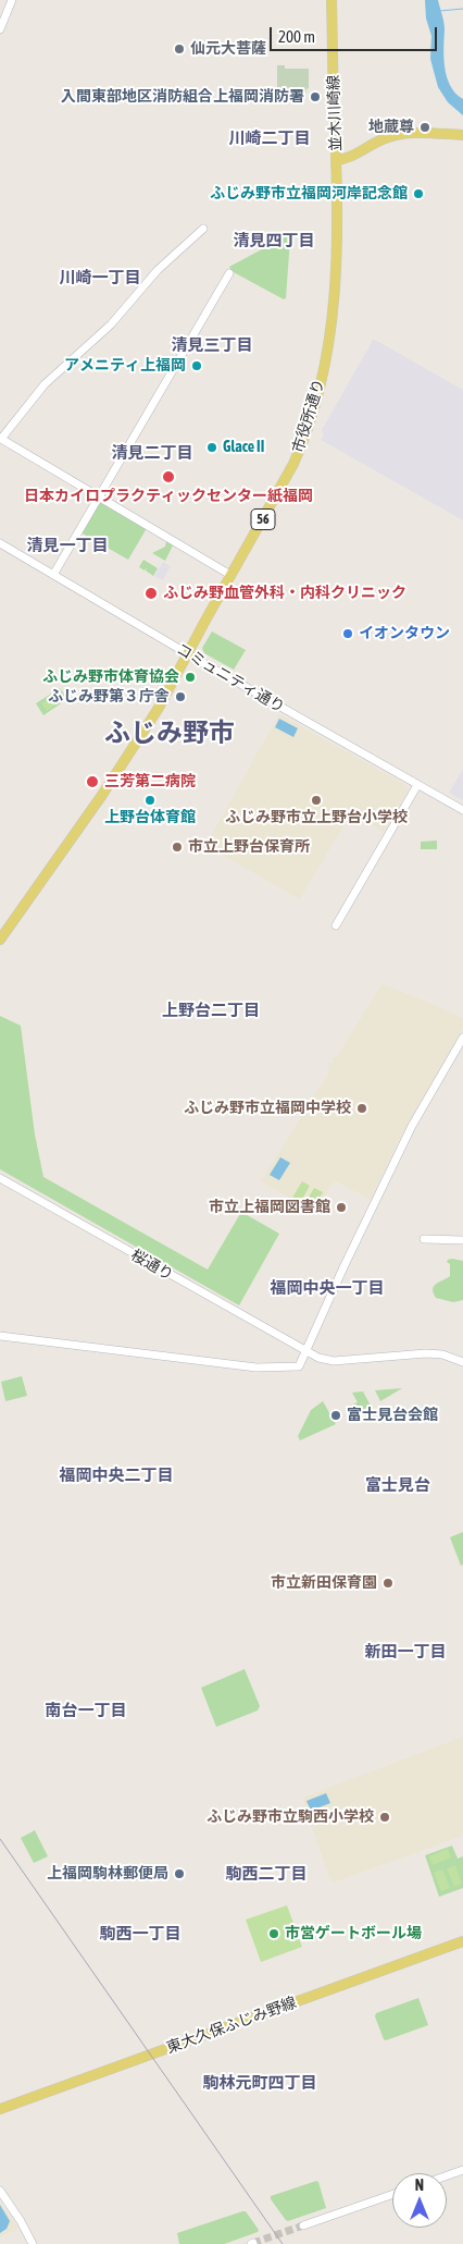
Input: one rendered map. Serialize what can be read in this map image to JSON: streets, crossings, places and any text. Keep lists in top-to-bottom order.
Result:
{
  "streets": {
    "main road": [
      "並木川崎線",
      "市役所通り",
      "56",
      "東大久保ふじみ野線"
    ],
    "street": ["コミュニティ通り", "桜通り"]
  },
  "crossings": [
    ["並木川崎線", "市役所通り"],
    ["市役所通り", "コミュニティ通り"]
  ],
  "districts": [
    "川崎二丁目",
    "清見四丁目",
    "川崎一丁目",
    "清見三丁目",
    "清見二丁目",
    "清見一丁目",
    "ふじみ野市",
    "上野台二丁目",
    "福岡中央一丁目",
    "福岡中央二丁目",
    "富士見台",
    "新田一丁目",
    "南台一丁目",
    "駒西二丁目",
    "駒西一丁目",
    "駒林元町四丁目"
  ],
  "places": [
    "仙元大菩薩",
    "入間東部地区消防組合上福岡消防署",
    "地蔵尊",
    "ふじみ野市立福岡河岸記念館",
    "アメニティ上福岡",
    "Glace II",
    "日本カイロプラクティックセンター紙福岡",
    "ふじみ野血管外科・内科クリニック",
    "イオンタウン",
    "ふじみ野市体育協会",
    "ふじみ野第３庁舎",
    "三芳第二病院",
    "上野台体育館",
    "ふじみ野市立上野台小学校",
    "市立上野台保育所",
    "ふじみ野市立福岡中学校",
    "市立上福岡図書館",
    "富士見台会館",
    "市立新田保育園",
    "ふじみ野市立駒西小学校",
    "上福岡駒林郵便局",
    "市営ゲートボール場"
  ],
  "scale_bar": "200 m",
  "north": "top"
}
